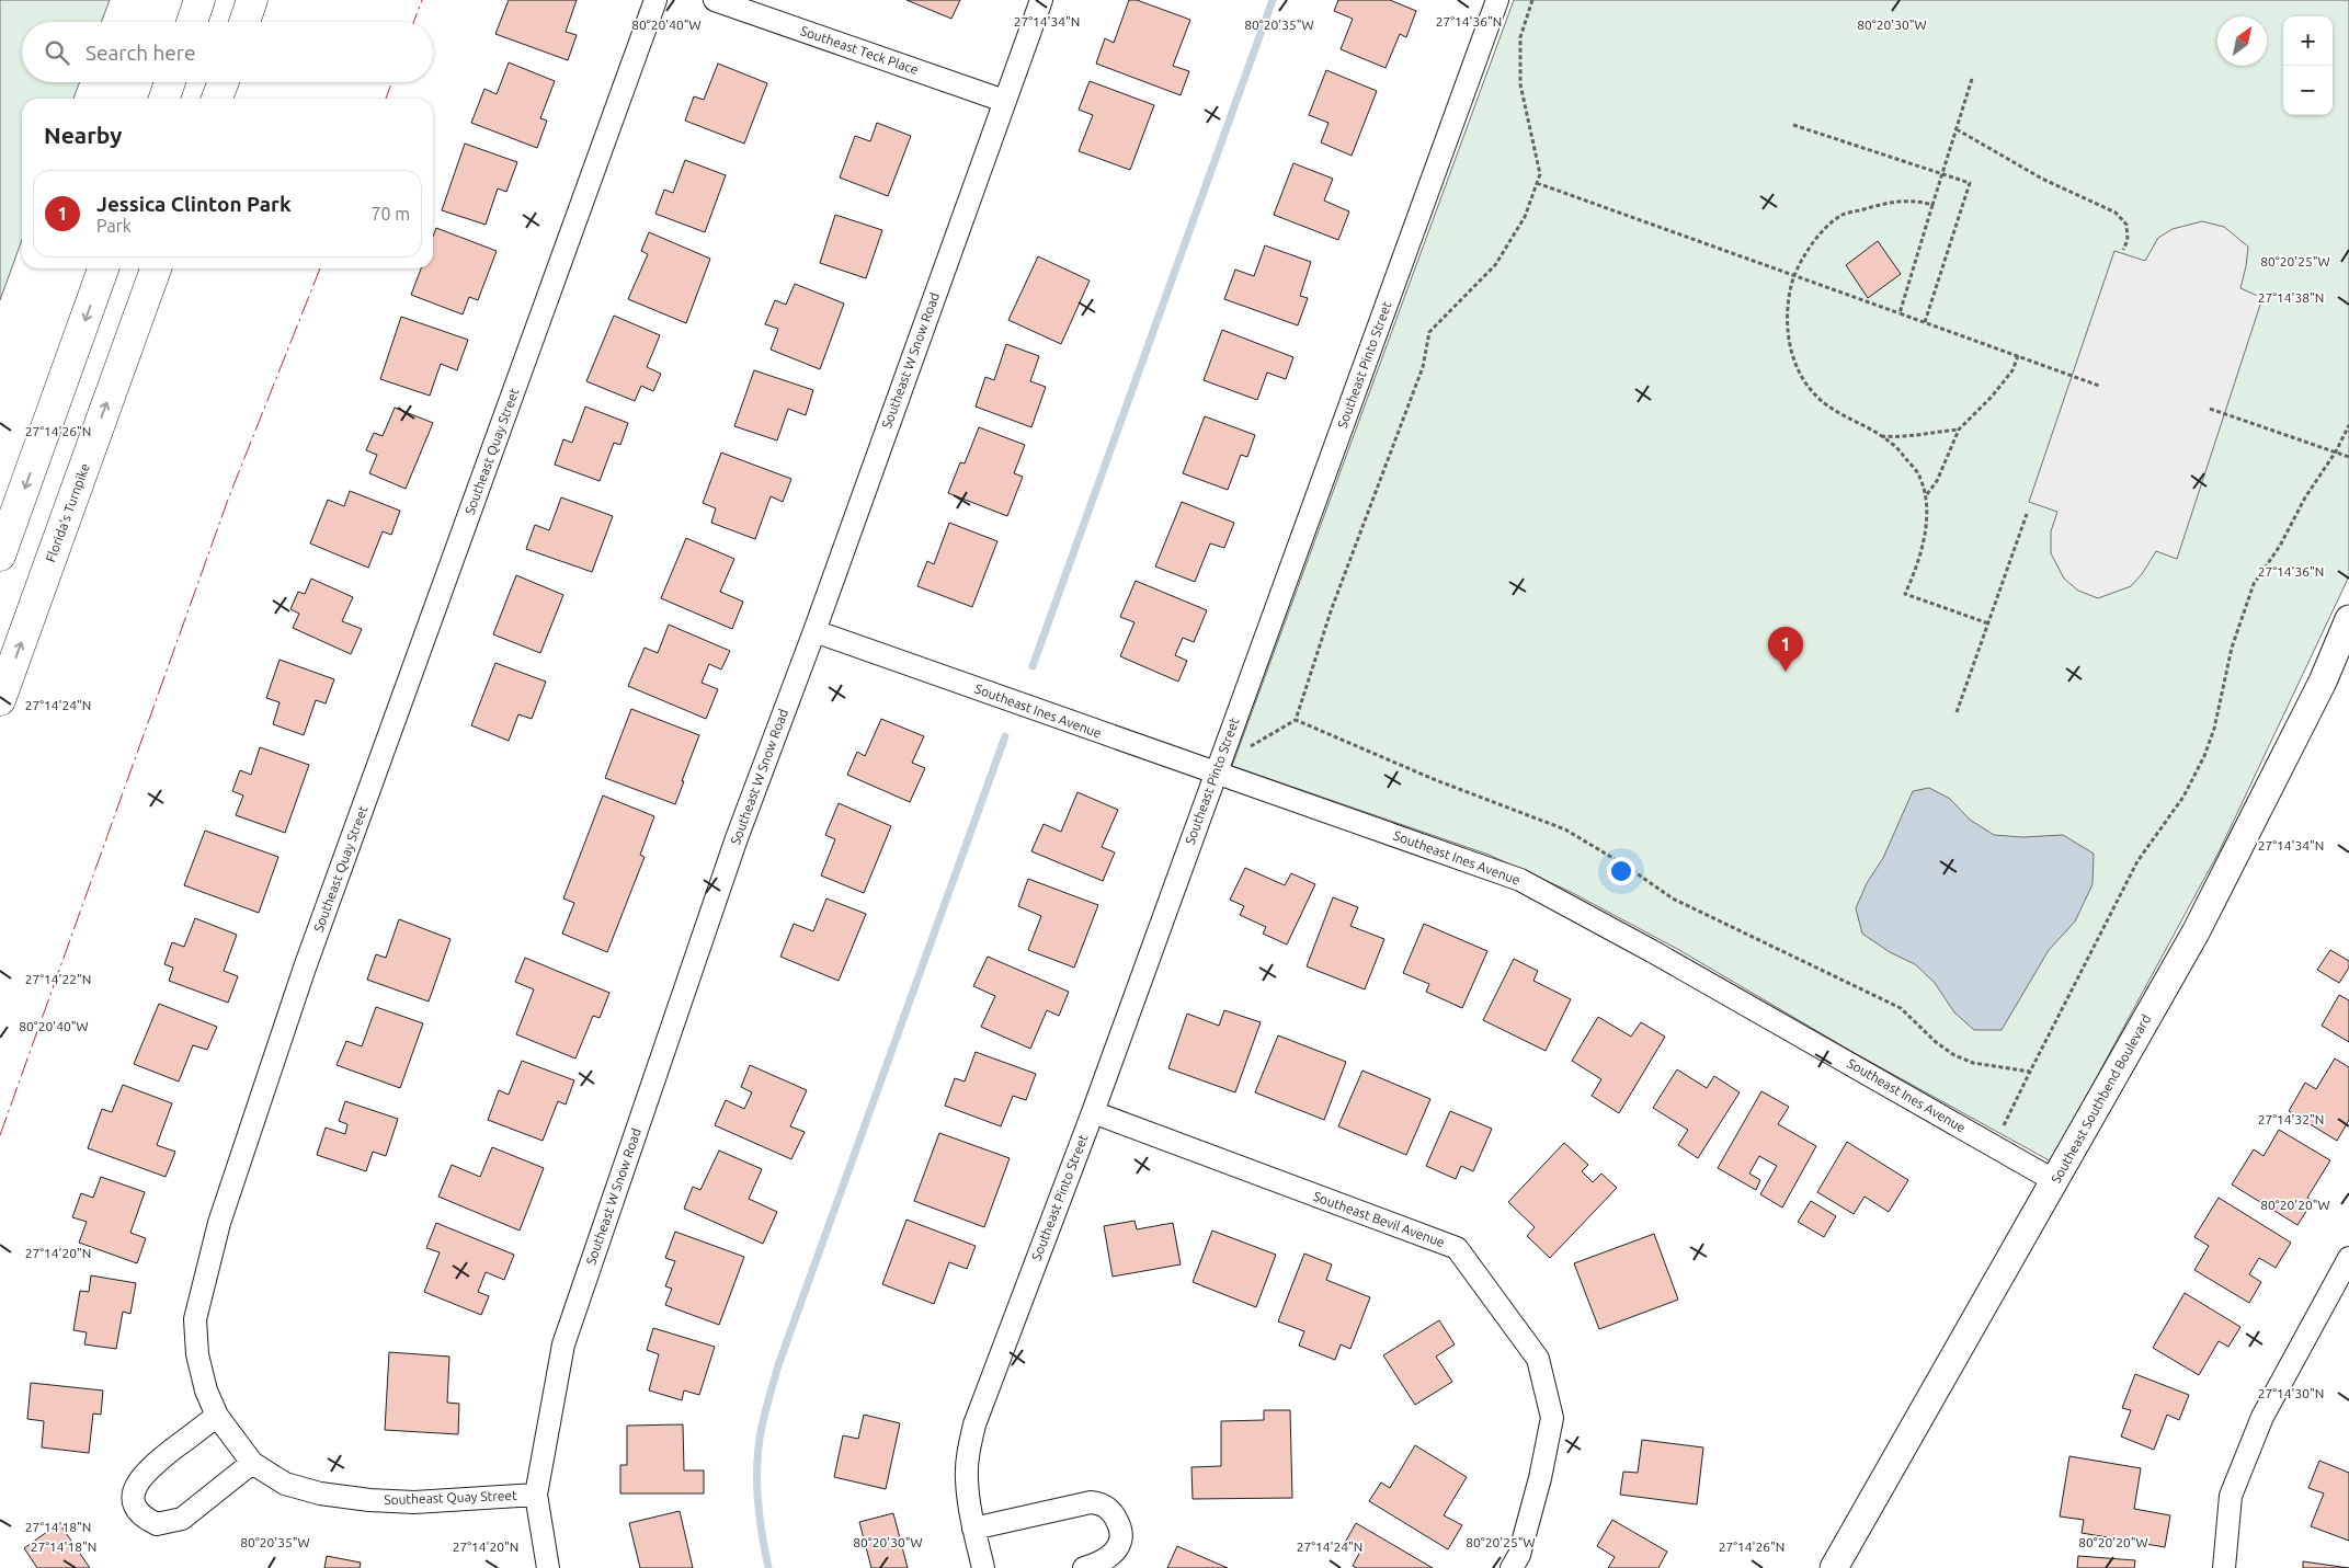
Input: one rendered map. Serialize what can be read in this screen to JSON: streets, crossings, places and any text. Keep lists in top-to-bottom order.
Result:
{
  "streets": {
    "highway": ["Florida's Turnpike"],
    "street": [
      "Southeast Teck Place",
      "Southeast W Snow Road",
      "Southeast Pinto Street",
      "Southeast Quay Street",
      "Southeast Ines Avenue",
      "Southeast Southbend Boulevard",
      "Southeast Bevil Avenue"
    ]
  },
  "crossings": [
    ["Southeast Teck Place", "Southeast W Snow Road"],
    ["Southeast W Snow Road", "Southeast Quay Street"],
    ["Southeast W Snow Road", "Southeast Ines Avenue"],
    ["Southeast Pinto Street", "Southeast Ines Avenue"],
    ["Southeast Pinto Street", "Southeast Bevil Avenue"],
    ["Southeast Ines Avenue", "Southeast Southbend Boulevard"]
  ],
  "north": "top right",
  "page": {
    "map_buttons": ["+", "−"],
    "search": "Search here",
    "heading": "Nearby",
    "list": [
      {
        "mark": "1",
        "name": "Jessica Clinton Park",
        "note": "Park",
        "value": "70 m"
      }
    ],
    "pins": "1"
  },
  "coordinates": [
    "27°14'34\"N",
    "27°14'36\"N",
    "80°20'35\"W",
    "80°20'30\"W",
    "80°20'40\"W",
    "80°20'25\"W",
    "27°14'38\"N",
    "27°14'26\"N",
    "27°14'24\"N",
    "27°14'22\"N",
    "27°14'32\"N",
    "80°20'20\"W",
    "27°14'20\"N",
    "27°14'30\"N",
    "27°14'18\"N"
  ]
}
